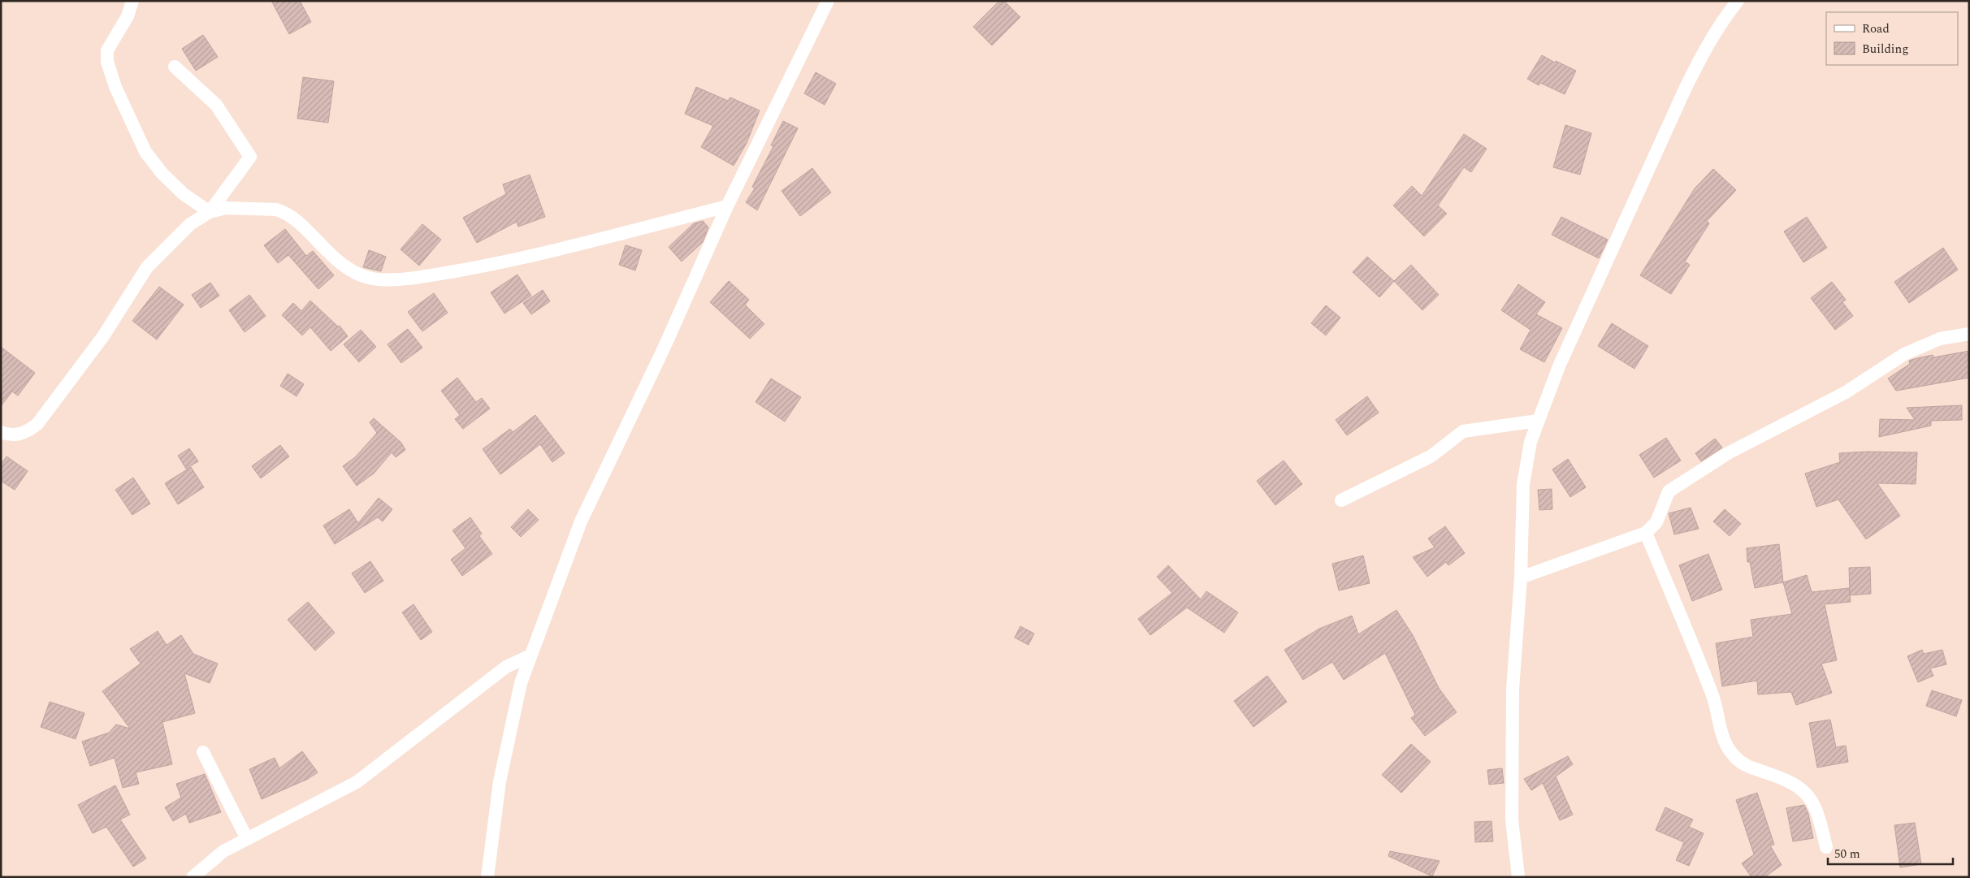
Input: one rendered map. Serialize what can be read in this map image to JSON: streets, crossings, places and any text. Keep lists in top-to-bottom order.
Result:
{
  "legend": ["Road", "Building"],
  "scale_bar": "50 m"
}
